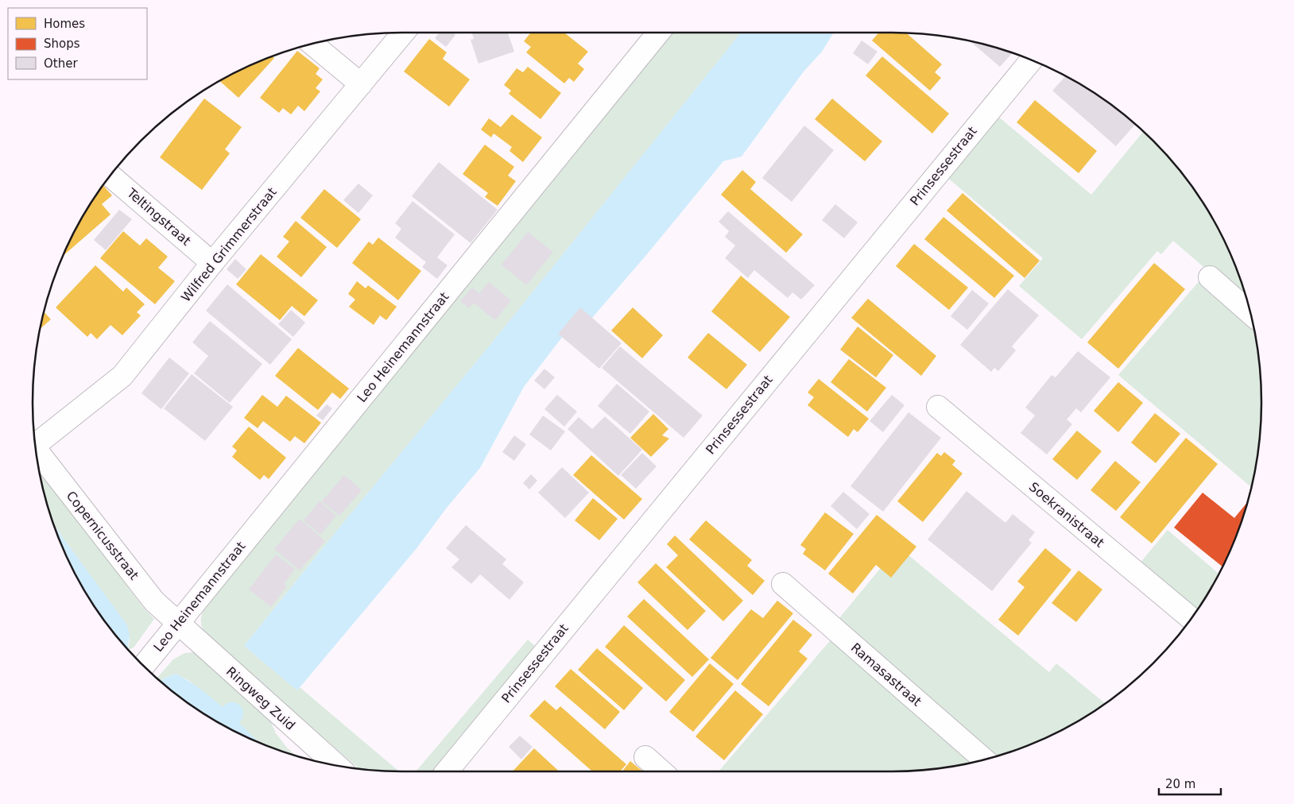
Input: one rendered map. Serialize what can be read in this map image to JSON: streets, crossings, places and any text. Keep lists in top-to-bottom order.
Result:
{
  "streets": {
    "street": [
      "Prinsessestraat",
      "Teltingstraat",
      "Wilfred Grimmerstraat",
      "Leo Heinemannstraat",
      "Soekranistraat",
      "Copernicusstraat",
      "Ramasastraat",
      "Ringweg Zuid"
    ]
  },
  "crossings": [
    ["Teltingstraat", "Wilfred Grimmerstraat"],
    ["Leo Heinemannstraat", "Copernicusstraat"],
    ["Leo Heinemannstraat", "Ringweg Zuid"],
    ["Copernicusstraat", "Ringweg Zuid"]
  ],
  "legend": ["Homes", "Shops", "Other"],
  "scale_bar": "20 m"
}
